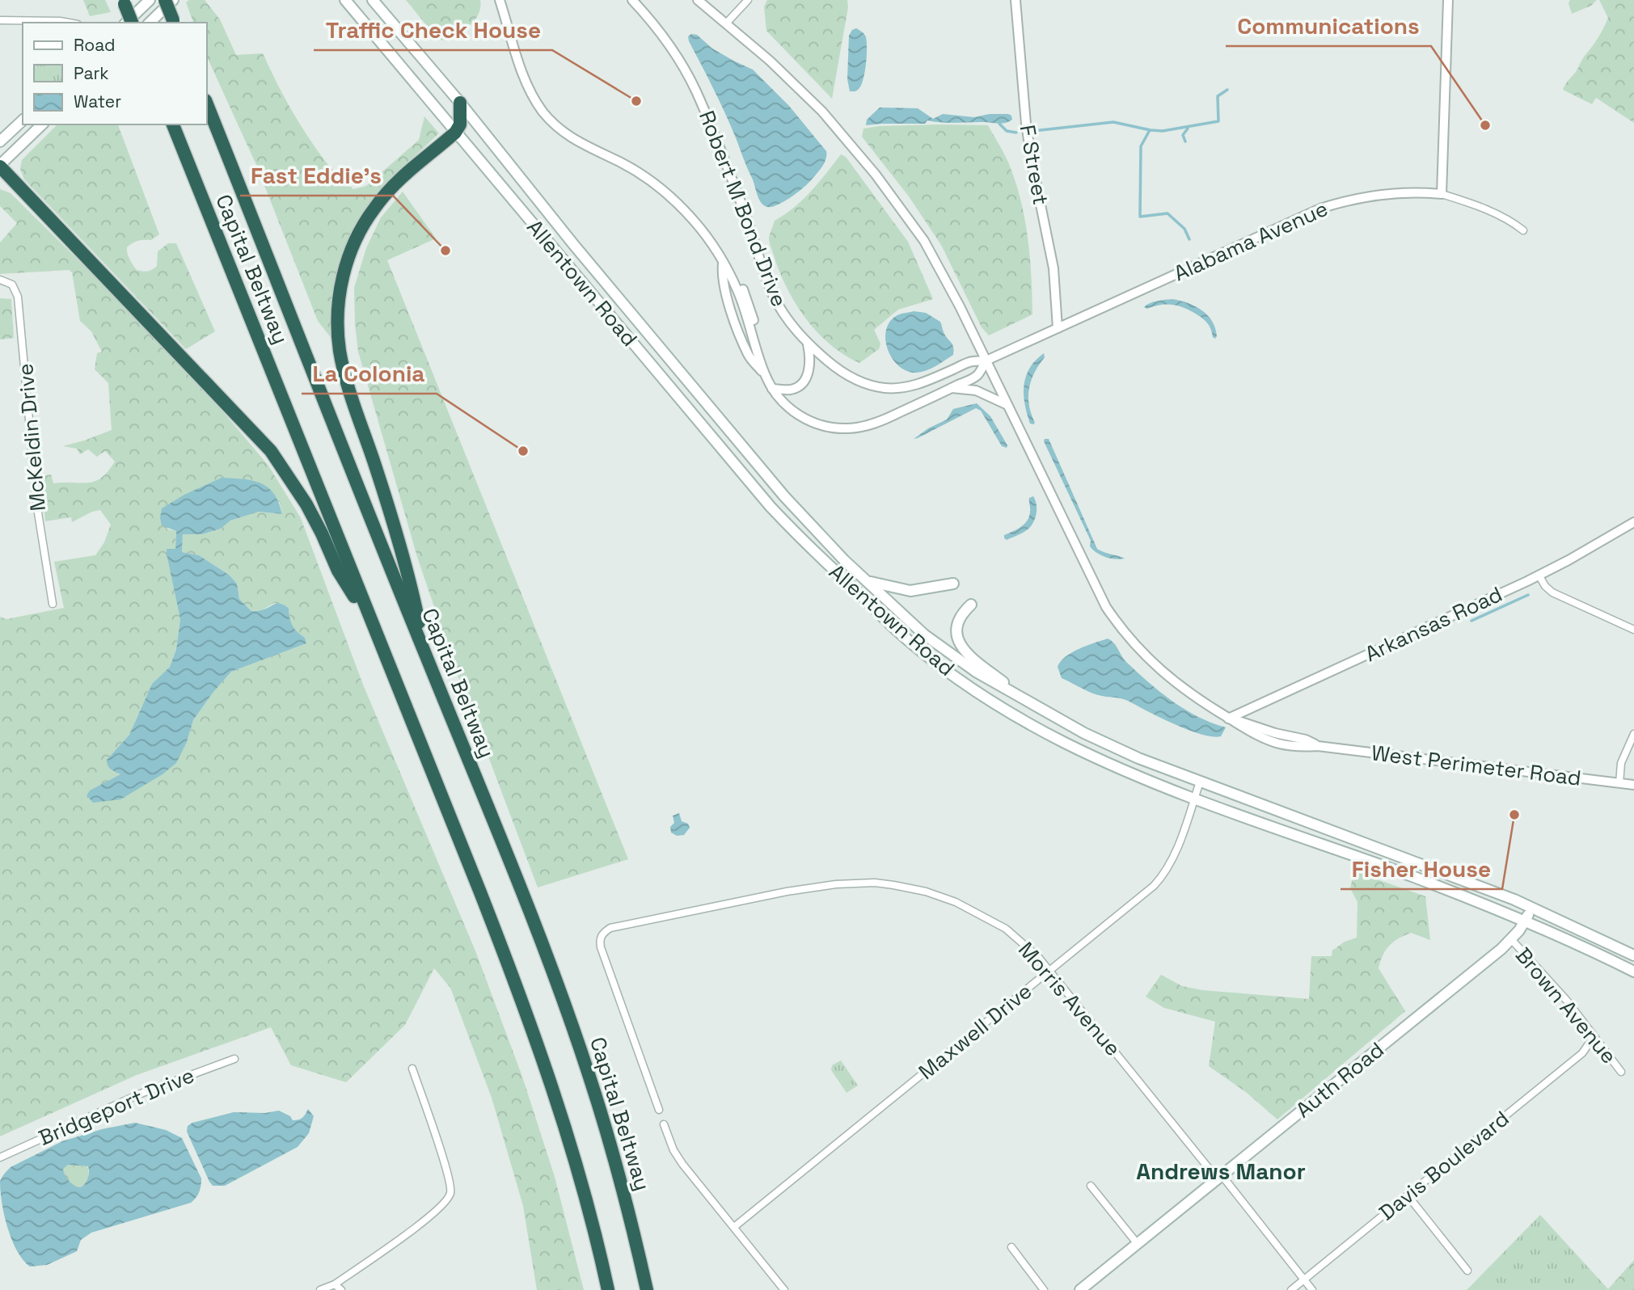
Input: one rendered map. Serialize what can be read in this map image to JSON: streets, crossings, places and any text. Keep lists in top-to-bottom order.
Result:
{
  "streets": {
    "highway": ["Capital Beltway"],
    "main road": ["Allentown Road", "Auth Road"],
    "street": [
      "F Street",
      "Robert M Bond Drive",
      "Alabama Avenue",
      "McKeldin Drive",
      "Arkansas Road",
      "West Perimeter Road",
      "Morris Avenue",
      "Brown Avenue",
      "Maxwell Drive",
      "Bridgeport Drive",
      "Davis Boulevard"
    ]
  },
  "crossings": [
    ["F Street", "Alabama Avenue"],
    ["Robert M Bond Drive", "Alabama Avenue"],
    ["Robert M Bond Drive", "West Perimeter Road"],
    ["Alabama Avenue", "West Perimeter Road"],
    ["Allentown Road", "Maxwell Drive"],
    ["Allentown Road", "Auth Road"],
    ["Arkansas Road", "West Perimeter Road"],
    ["Morris Avenue", "Maxwell Drive"],
    ["Morris Avenue", "Auth Road"],
    ["Morris Avenue", "Davis Boulevard"],
    ["Brown Avenue", "Auth Road"],
    ["Brown Avenue", "Davis Boulevard"]
  ],
  "districts": ["Andrews Manor"],
  "places": [
    "Traffic Check House",
    "Communications",
    "Fast Eddie's",
    "La Colonia",
    "Fisher House"
  ],
  "legend": ["Road", "Park", "Water"]
}
